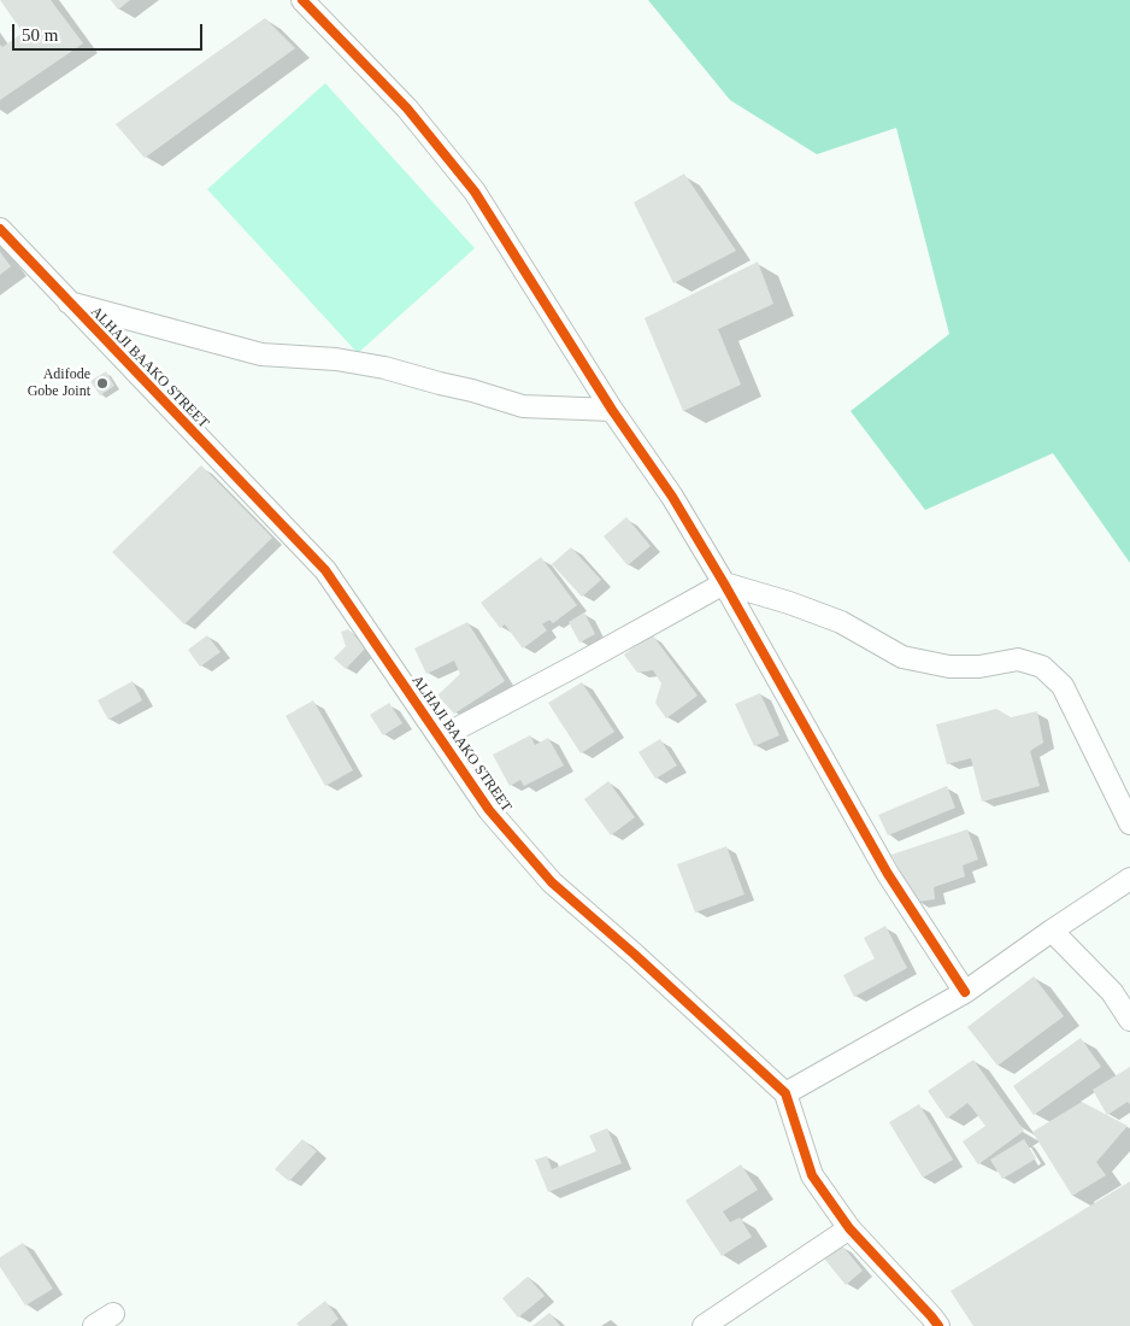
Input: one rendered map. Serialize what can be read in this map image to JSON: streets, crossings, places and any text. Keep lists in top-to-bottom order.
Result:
{
  "streets": {
    "street": ["ALHAJI BAAKO STREET"]
  },
  "places": ["Adifode Gobe Joint"],
  "scale_bar": "50 m"
}
